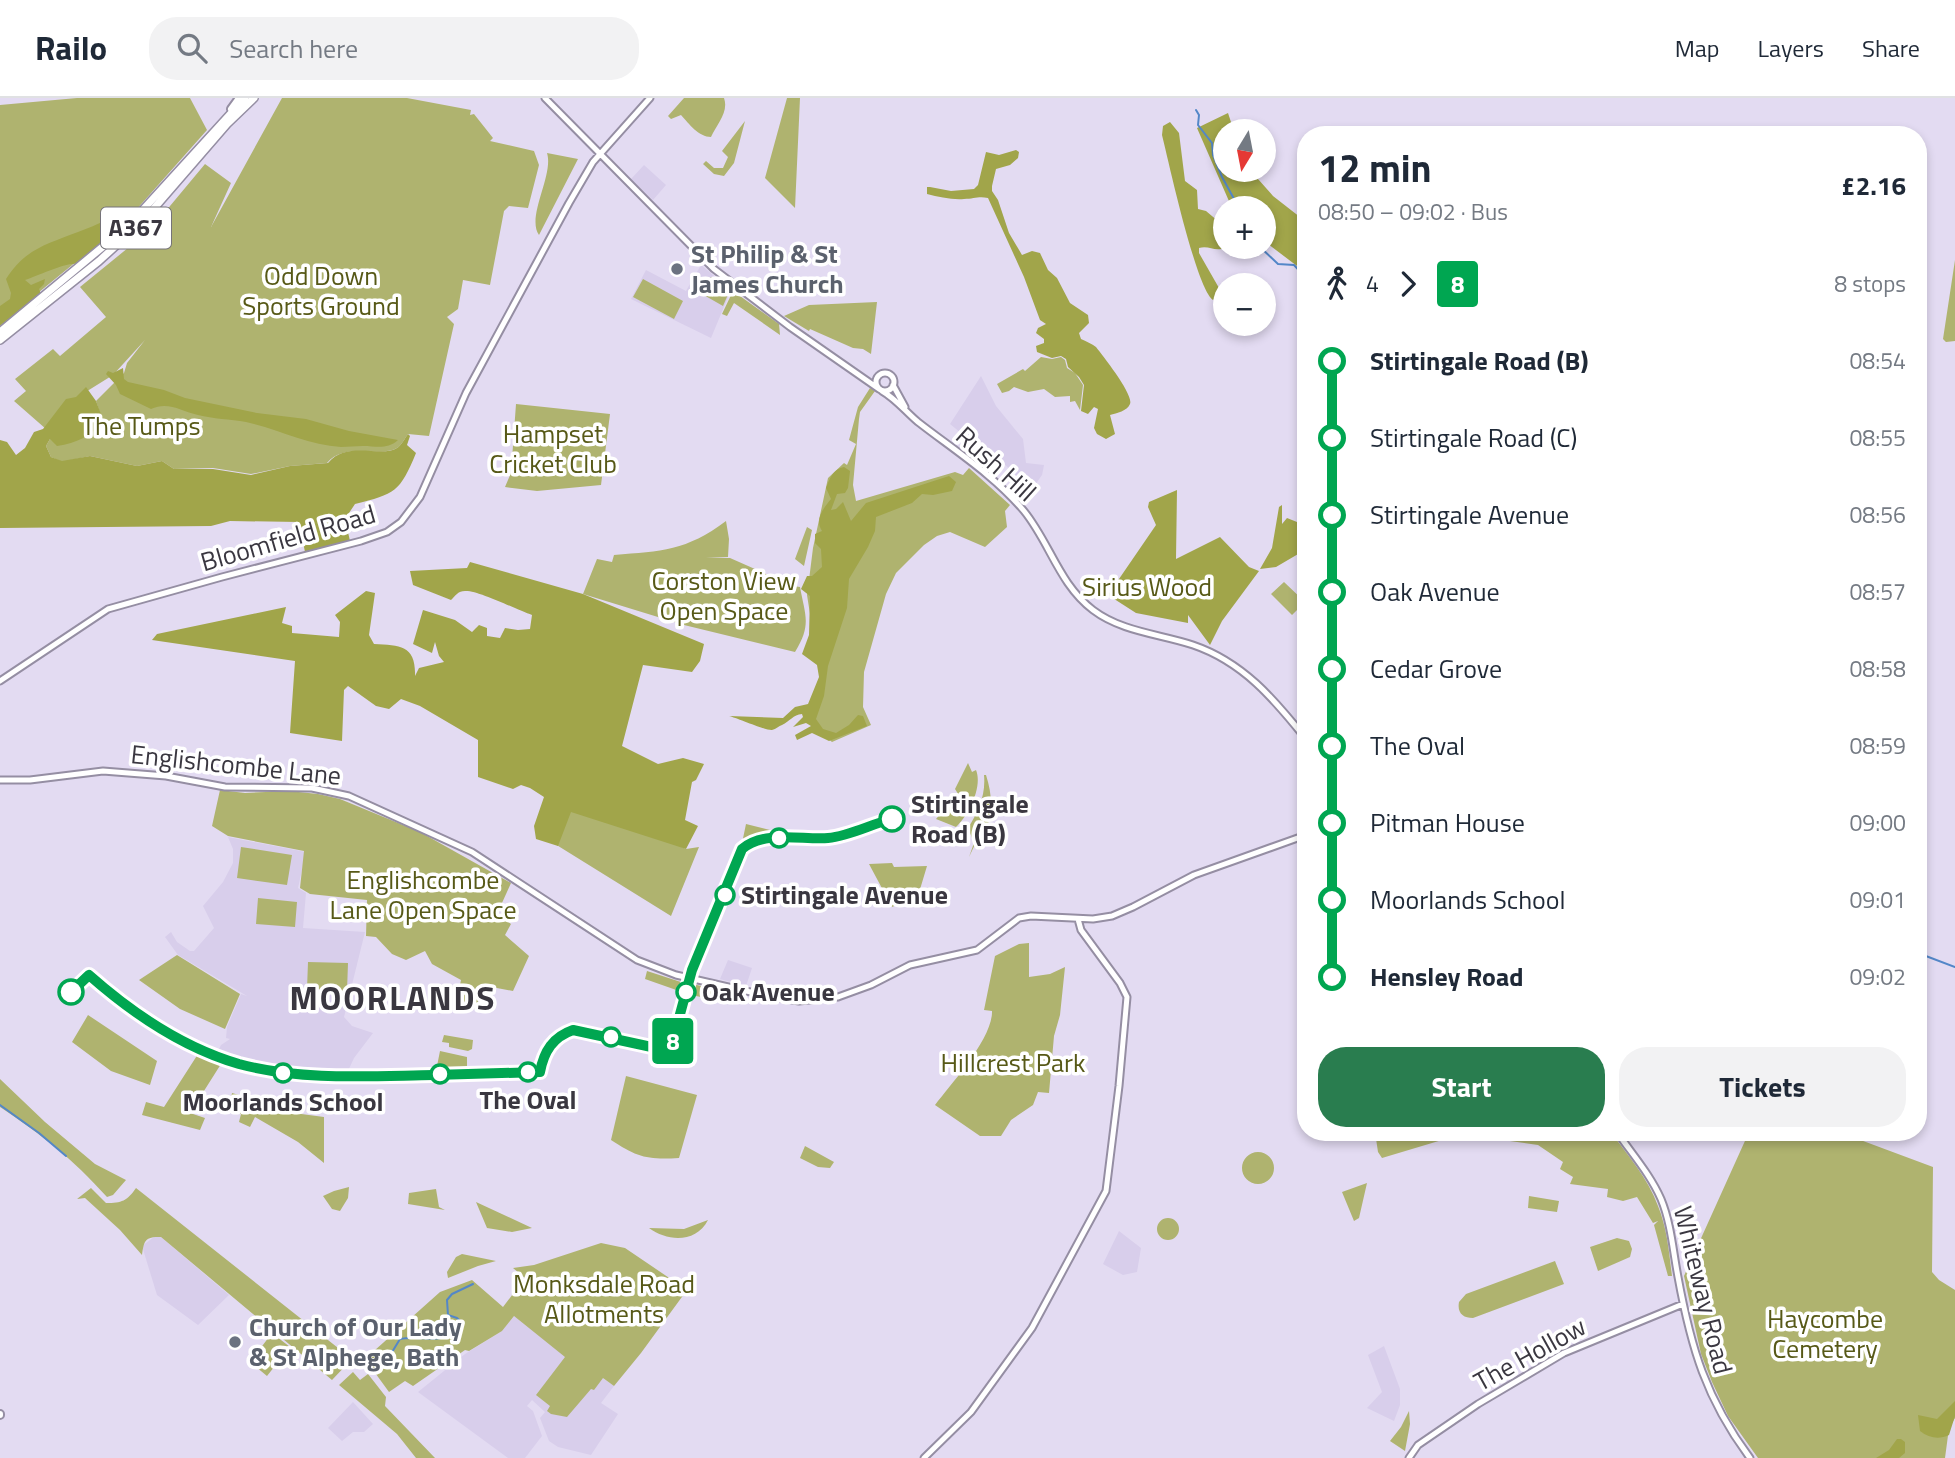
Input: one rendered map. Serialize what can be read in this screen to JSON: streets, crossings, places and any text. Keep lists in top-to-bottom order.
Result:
{
  "streets": {
    "main road": ["A367"],
    "street": [
      "Rush Hill",
      "Bloomfield Road",
      "Englishcombe Lane",
      "Whiteway Road",
      "The Hollow"
    ]
  },
  "crossings": [
    ["Whiteway Road", "The Hollow"]
  ],
  "districts": ["MOORLANDS"],
  "parks": [
    "Odd Down Sports Ground",
    "The Tumps",
    "Hampset Cricket Club",
    "Corston View Open Space",
    "Sirius Wood",
    "Englishcombe Lane Open Space",
    "Hillcrest Park",
    "Monksdale Road Allotments",
    "Haycombe Cemetery"
  ],
  "places": [
    "St Philip & St James Church",
    "Stirtingale Road (B)",
    "Stirtingale Avenue",
    "Oak Avenue",
    "The Oval",
    "Moorlands School",
    "Church of Our Lady & St Alphege, Bath"
  ],
  "lines": ["bus line 8"],
  "north": "bottom",
  "page": {
    "header": "Railo",
    "search": "Search here",
    "nav": ["Map", "Layers", "Share"],
    "on_map": "8",
    "map_buttons": ["+", "−"],
    "heading": ["12 min", "08:50 – 09:02 · Bus", "£2.16"],
    "legs": ["4", "8", "8 stops"],
    "list": [
      {
        "name": "Stirtingale Road (B)",
        "value": "08:54"
      },
      {
        "name": "Stirtingale Road (C)",
        "value": "08:55"
      },
      {
        "name": "Stirtingale Avenue",
        "value": "08:56"
      },
      {
        "name": "Oak Avenue",
        "value": "08:57"
      },
      {
        "name": "Cedar Grove",
        "value": "08:58"
      },
      {
        "name": "The Oval",
        "value": "08:59"
      },
      {
        "name": "Pitman House",
        "value": "09:00"
      },
      {
        "name": "Moorlands School",
        "value": "09:01"
      },
      {
        "name": "Hensley Road",
        "value": "09:02"
      }
    ],
    "buttons": ["Start", "Tickets"]
  }
}
